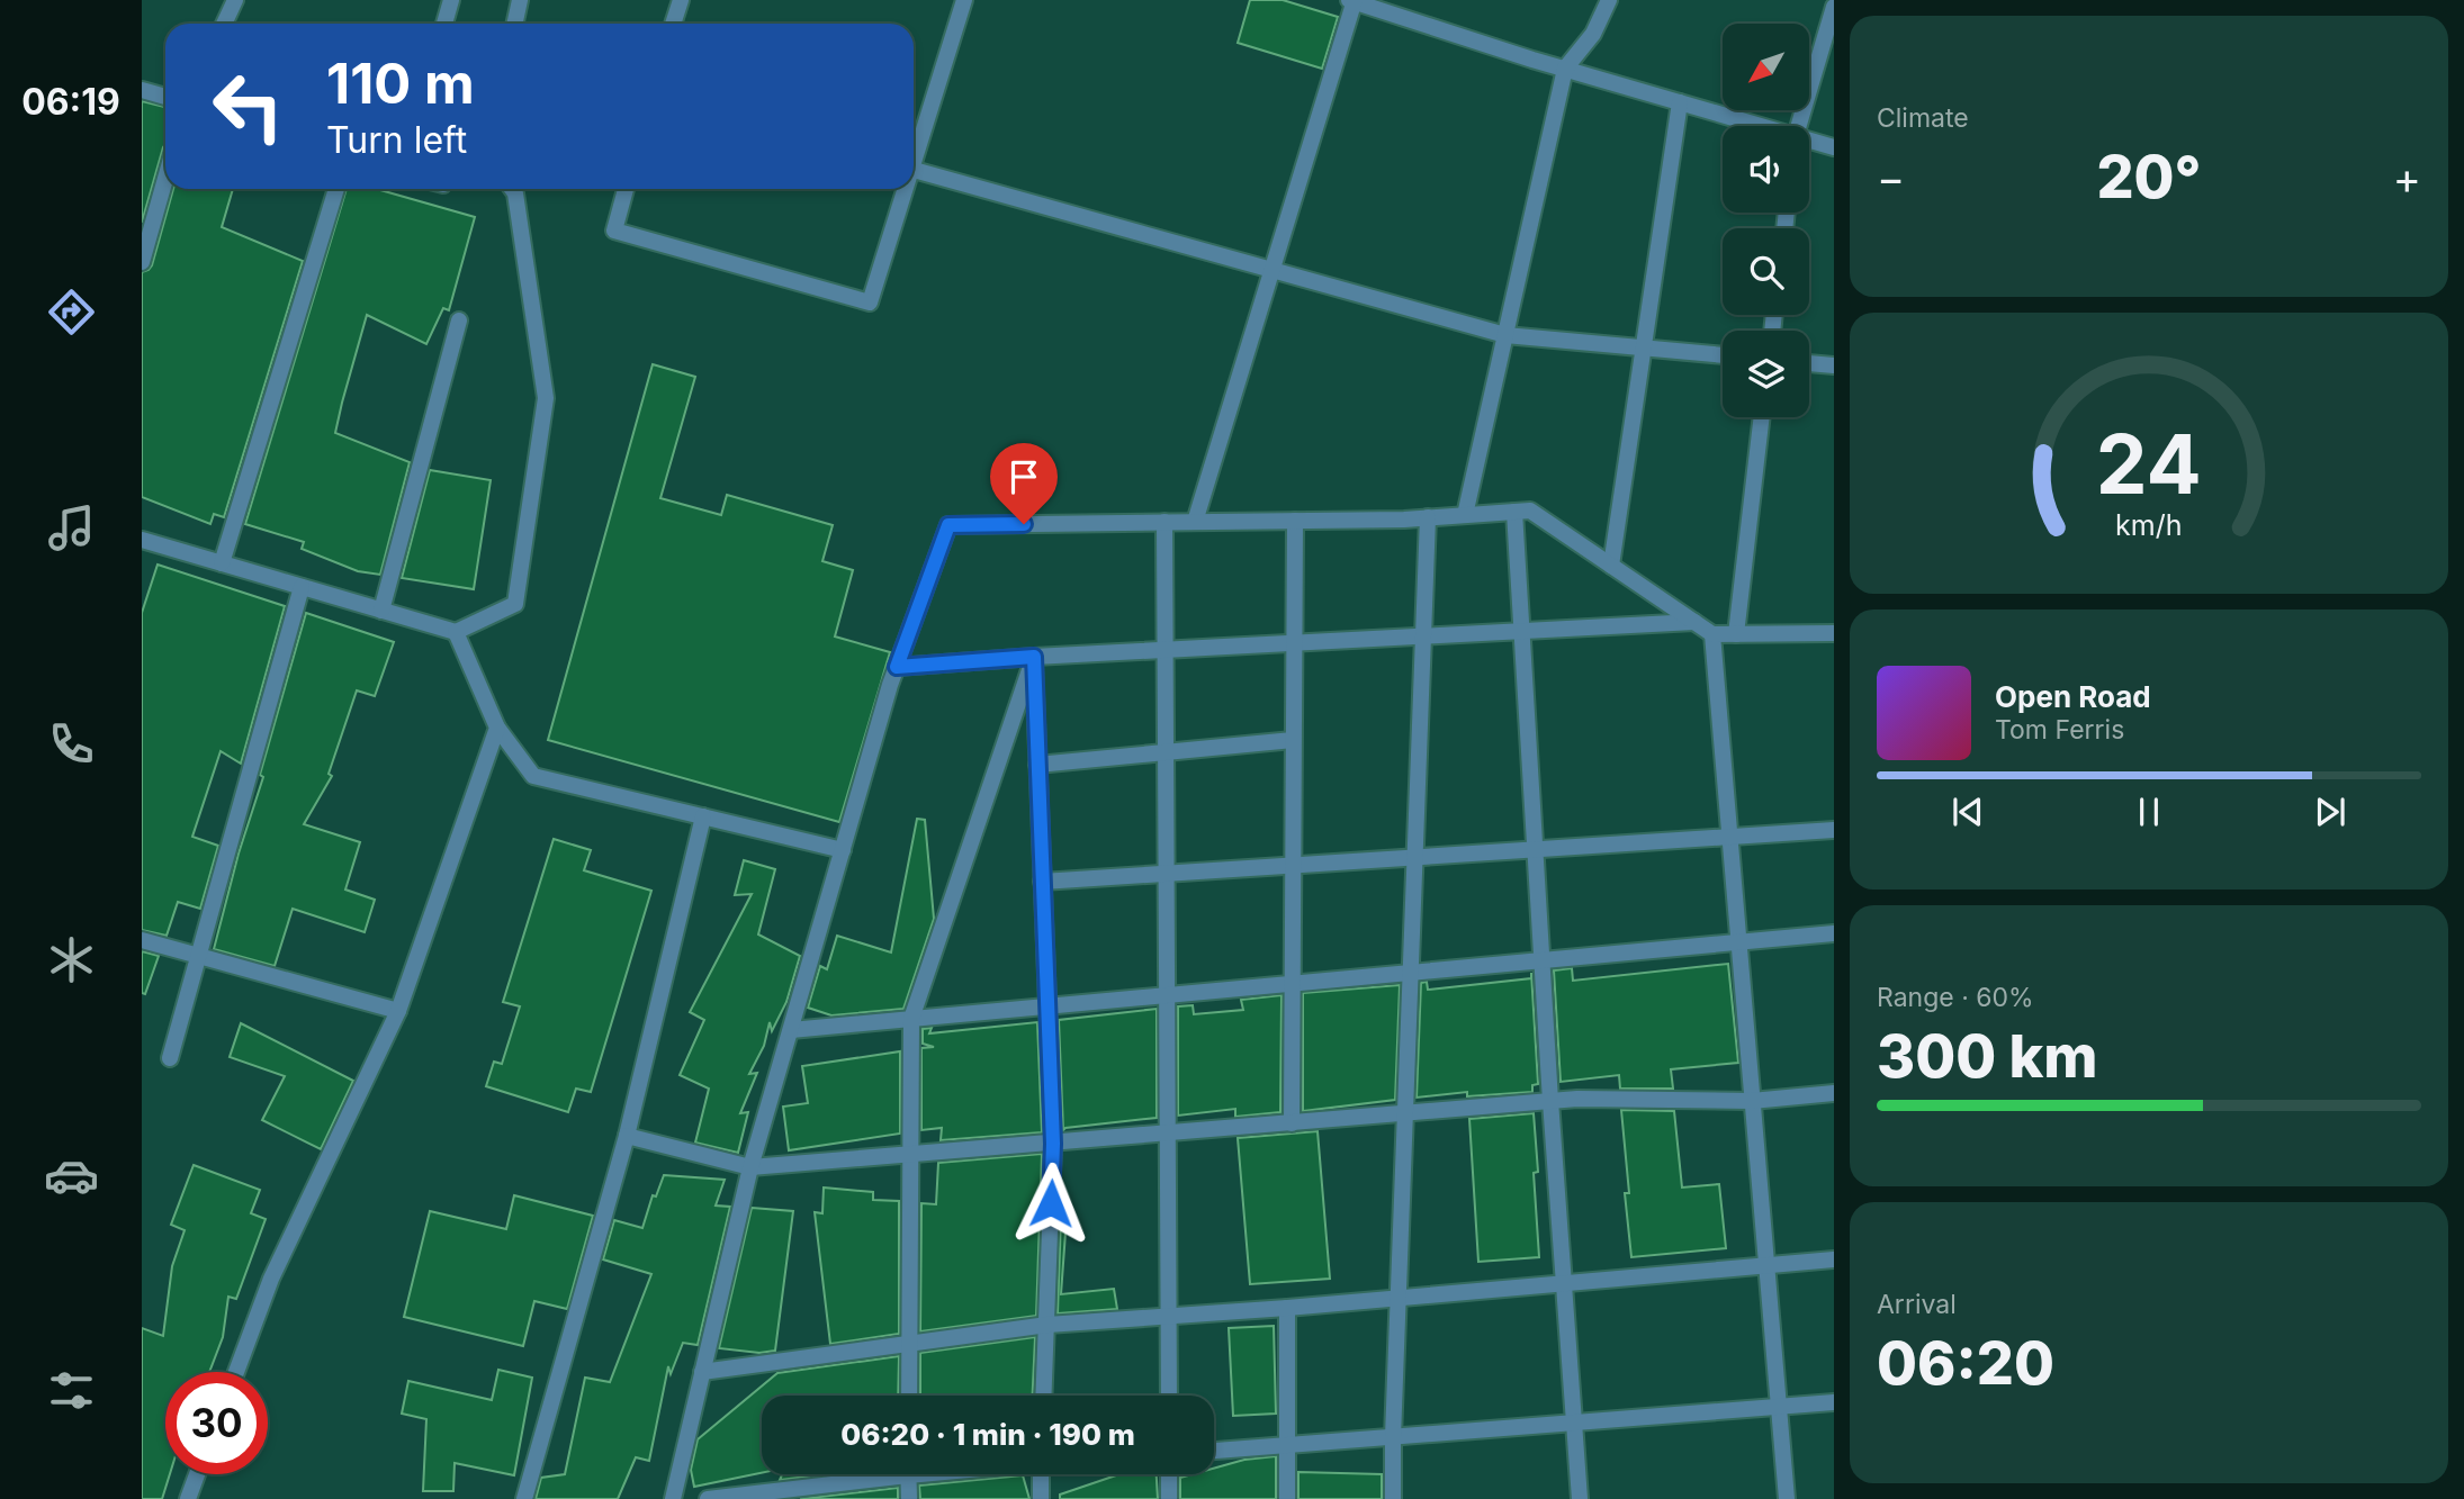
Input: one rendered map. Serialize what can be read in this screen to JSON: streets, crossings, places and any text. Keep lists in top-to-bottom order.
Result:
{
  "north": "bottom left",
  "page": {
    "tabs": "06:19",
    "tile": [
      "Climate",
      ["Range · 60%", "300 km"],
      ["Arrival", "06:20"]
    ],
    "turn": ["110 m", "Turn left"],
    "heat": ["−", "20°", "+"],
    "song": ["Open Road", "Tom Ferris"],
    "limit": "30",
    "trip": "06:20 · 1 min · 190 m",
    "gauge": ["24", "km/h"]
  }
}
